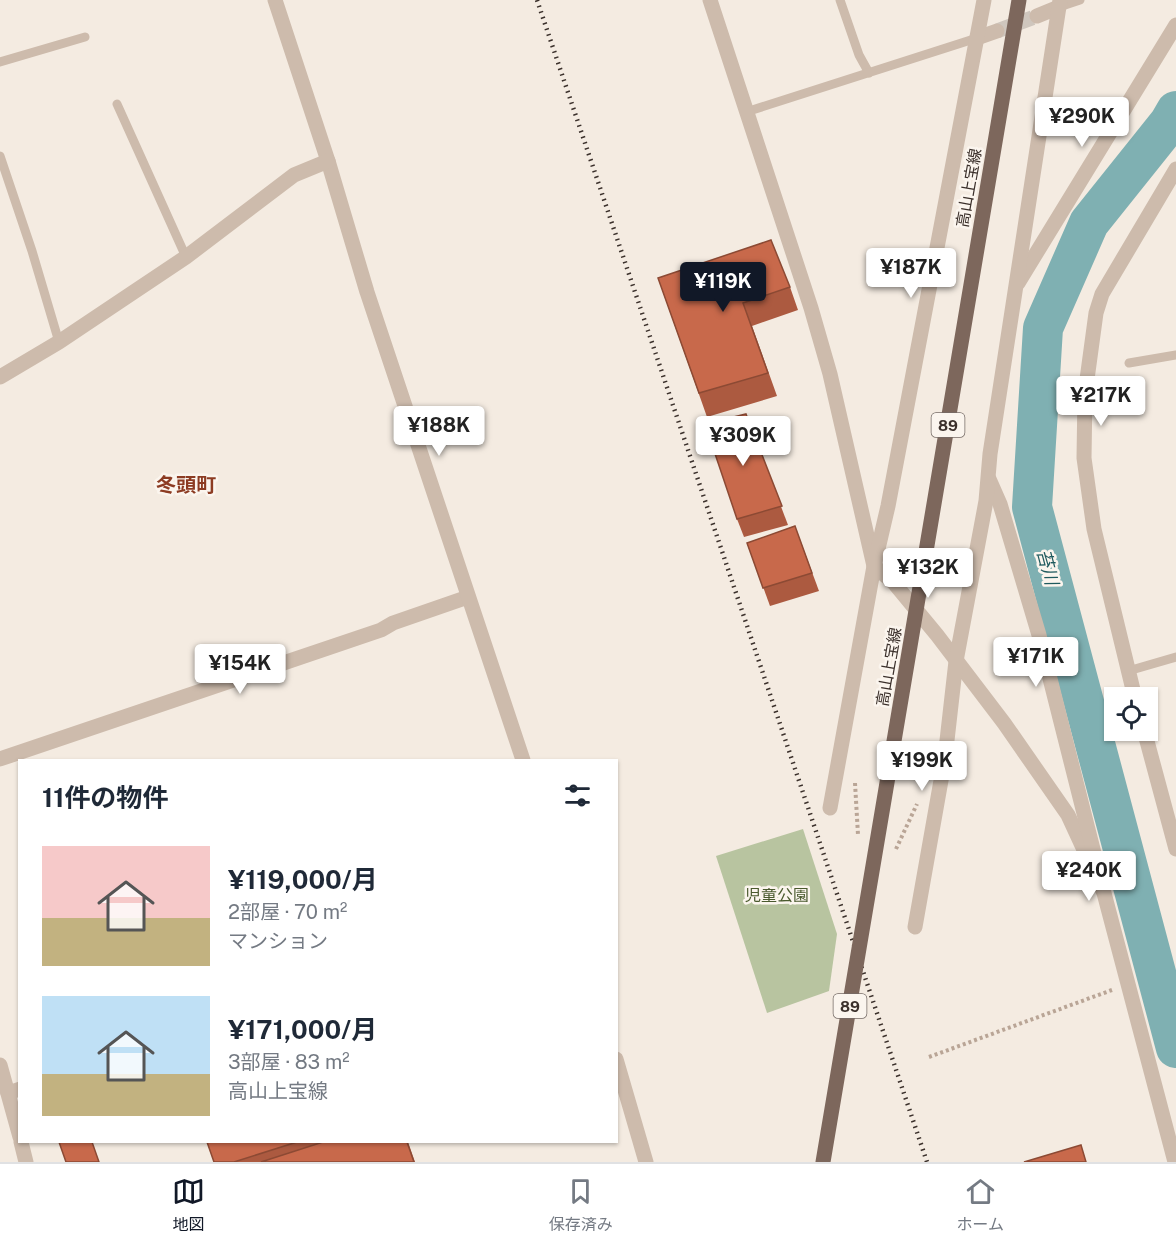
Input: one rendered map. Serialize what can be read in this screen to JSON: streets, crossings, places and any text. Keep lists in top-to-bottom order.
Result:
{
  "streets": {
    "main road": ["高山上宝線", "89"]
  },
  "districts": ["冬頭町"],
  "water": ["苔川"],
  "parks": ["児童公園"],
  "page": {
    "price": [
      "¥290K",
      "¥187K",
      "¥119K",
      "¥217K",
      "¥188K",
      "¥309K",
      "¥132K",
      "¥171K",
      "¥154K",
      "¥199K",
      "¥240K"
    ],
    "heading": "11件の物件",
    "list": [
      {
        "name": "¥119,000/月",
        "note": "2部屋 · 70 m² · マンション"
      },
      {
        "name": "¥171,000/月",
        "note": "3部屋 · 83 m² · 高山上宝線"
      }
    ],
    "tabs": ["地図", "保存済み", "ホーム"]
  }
}
